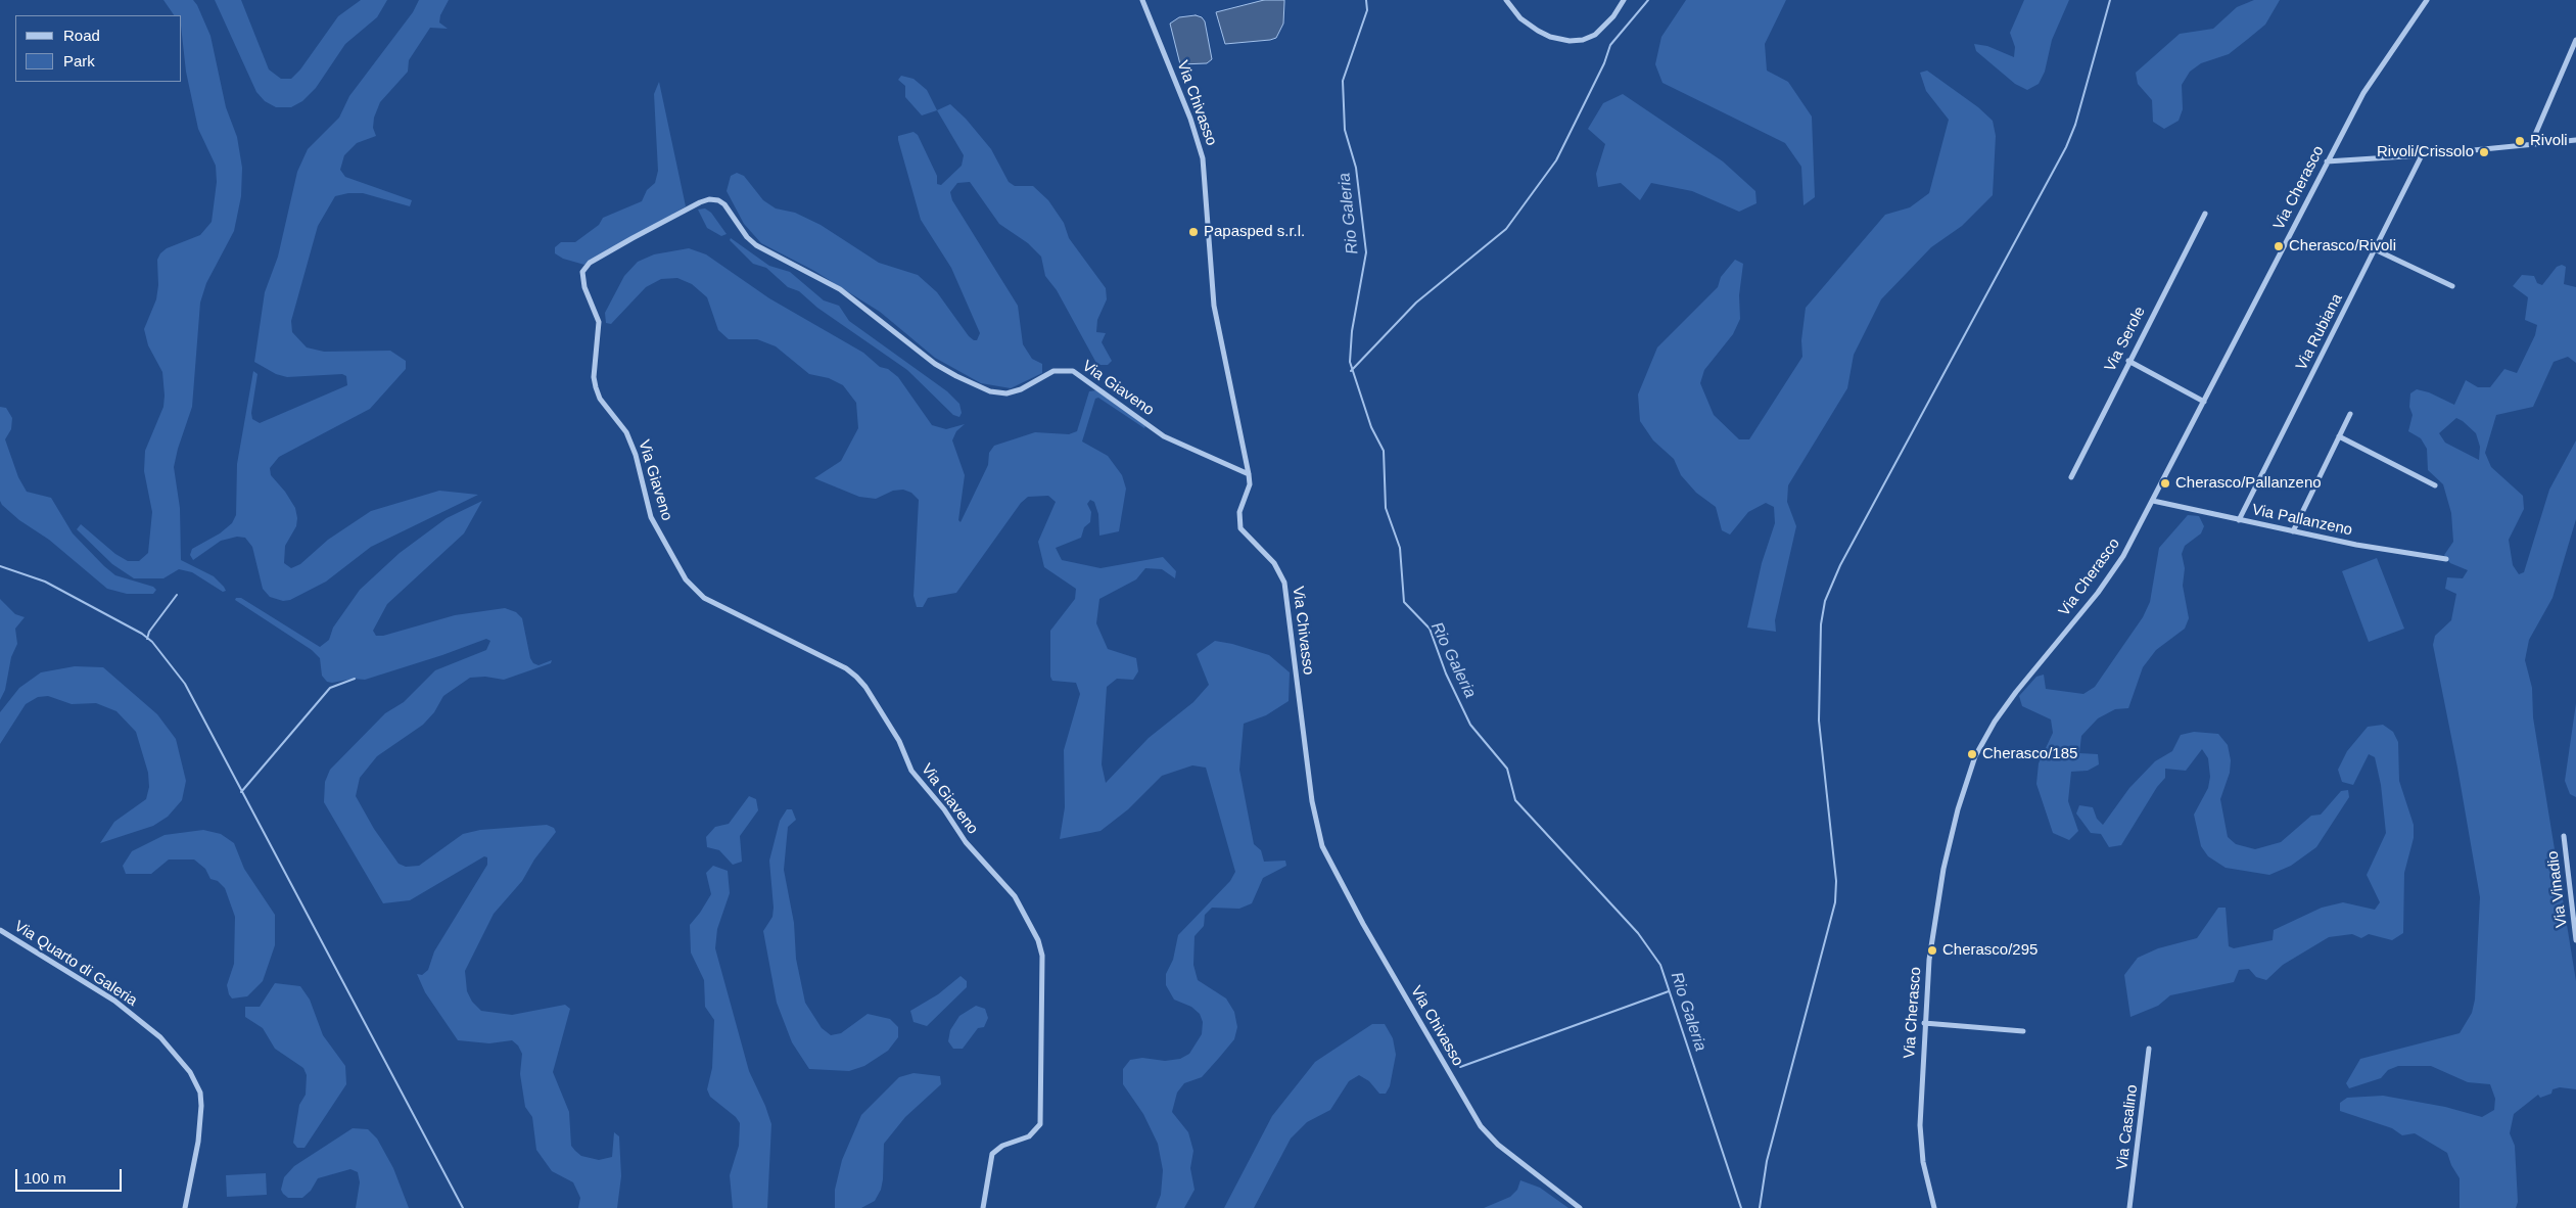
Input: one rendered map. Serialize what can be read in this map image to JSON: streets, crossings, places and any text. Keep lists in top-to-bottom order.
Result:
{
  "streets": {
    "street": [
      "Via Chivasso",
      "Via Cherasco",
      "Via Rubiana",
      "Via Serole",
      "Via Giaveno",
      "Via Pallanzeno",
      "Via Vinadio",
      "Via Quarto di Galeria",
      "Via Casalino"
    ]
  },
  "crossings": [
    ["Via Chivasso", "Via Giaveno"],
    ["Via Cherasco", "Via Pallanzeno"],
    ["Via Rubiana", "Via Pallanzeno"]
  ],
  "water": ["Rio Galeria"],
  "places": [
    "Rivoli",
    "Rivoli/Crissolo",
    "Papasped s.r.l.",
    "Cherasco/Rivoli",
    "Cherasco/Pallanzeno",
    "Cherasco/185",
    "Cherasco/295"
  ],
  "legend": ["Road", "Park"],
  "scale_bar": "100 m"
}
